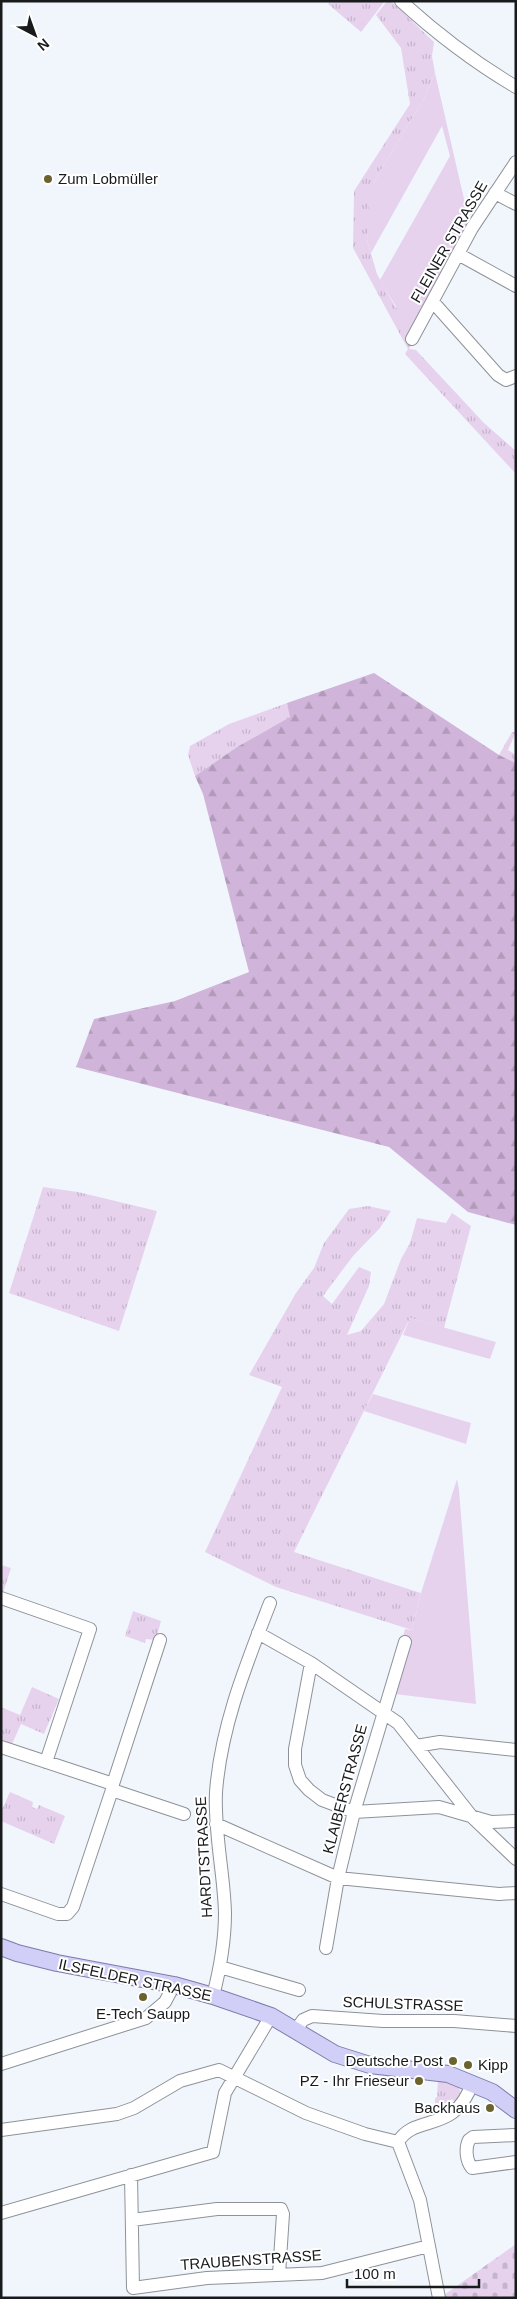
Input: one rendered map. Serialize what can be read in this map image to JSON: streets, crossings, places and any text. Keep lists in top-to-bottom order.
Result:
{
  "streets": {
    "main road": ["ILSFELDER STRASSE"],
    "street": [
      "FLEINER STRASSE",
      "KLAIBERSTRASSE",
      "HARDTSTRASSE",
      "SCHULSTRASSE",
      "TRAUBENSTRASSE"
    ]
  },
  "crossings": [
    ["HARDTSTRASSE", "ILSFELDER STRASSE"],
    ["ILSFELDER STRASSE", "SCHULSTRASSE"]
  ],
  "places": [
    "Zum Lobmüller",
    "E-Tech Saupp",
    "Deutsche Post",
    "Kipp",
    "PZ - Ihr Frieseur",
    "Backhaus"
  ],
  "scale_bar": "100 m",
  "north": "bottom right"
}
